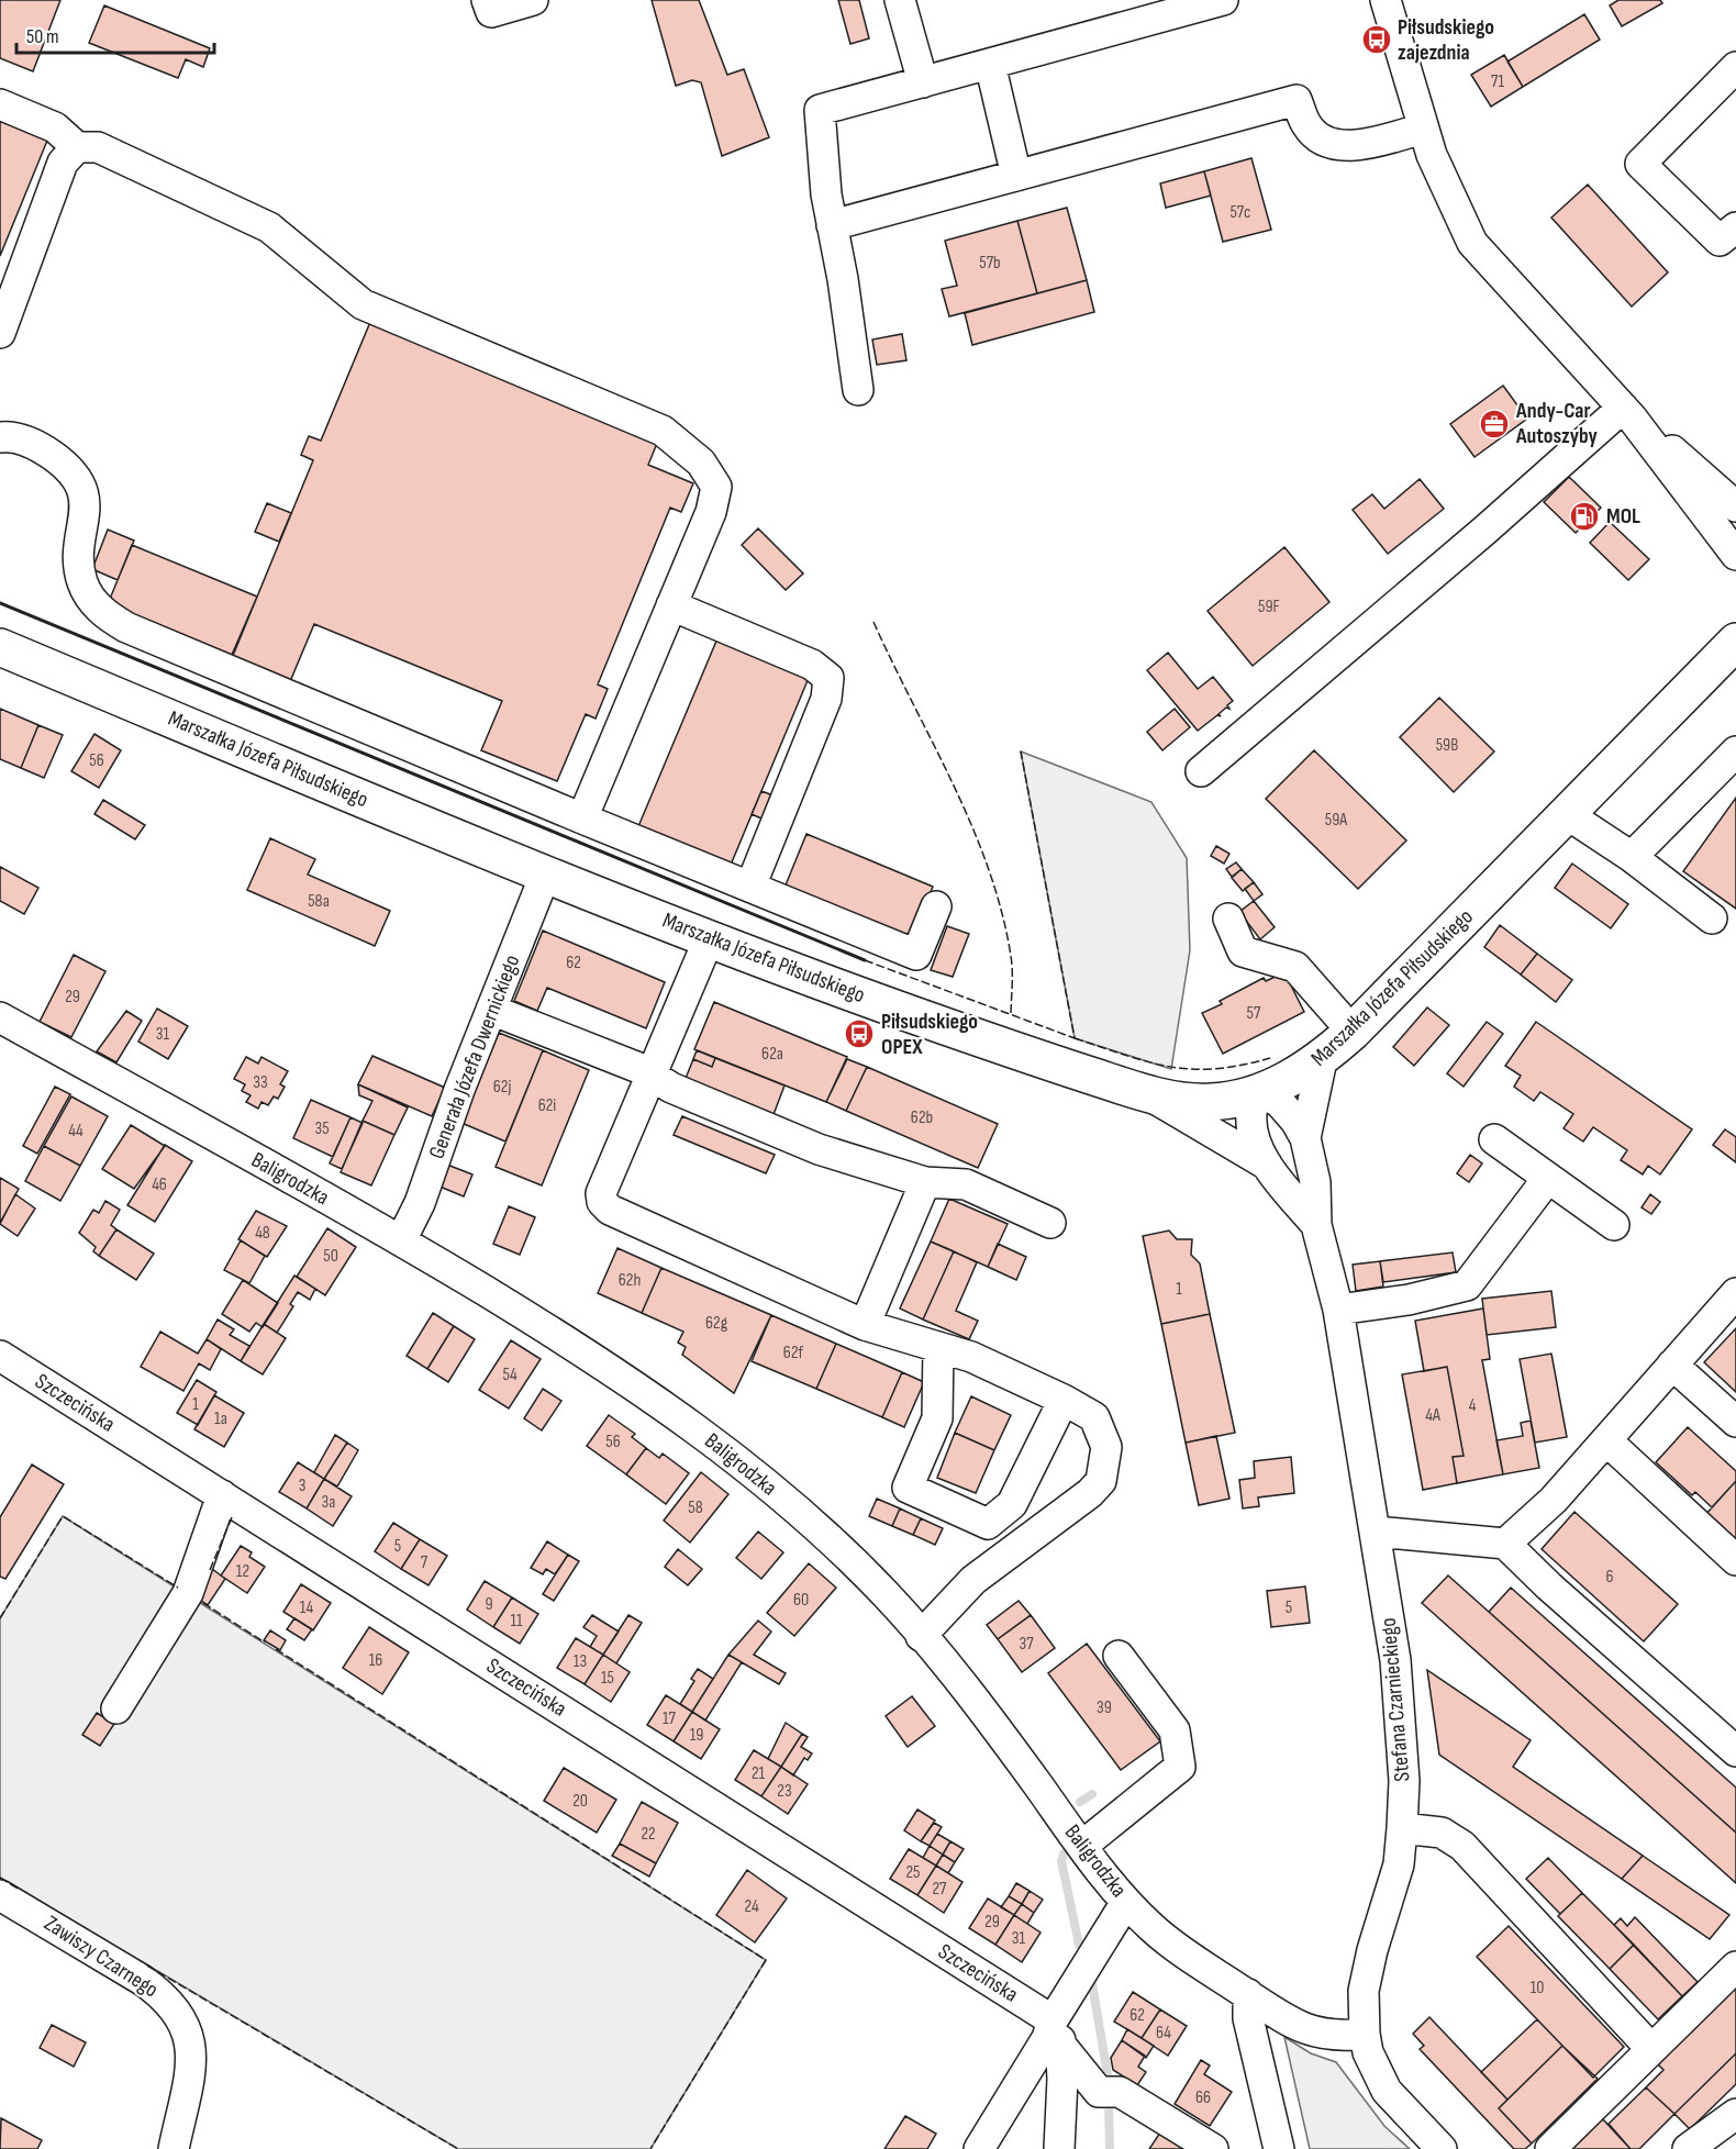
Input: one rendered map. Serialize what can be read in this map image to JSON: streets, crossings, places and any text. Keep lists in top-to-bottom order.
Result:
{
  "streets": {
    "main road": ["Marszałka Józefa Piłsudskiego"],
    "street": [
      "Generała Józefa Dwernickiego",
      "Baligrodzka",
      "Szczecińska",
      "Stefana Czarnieckiego",
      "Zawiszy Czarnego"
    ]
  },
  "crossings": [
    ["Marszałka Józefa Piłsudskiego", "Generała Józefa Dwernickiego"],
    ["Marszałka Józefa Piłsudskiego", "Stefana Czarnieckiego"],
    ["Generała Józefa Dwernickiego", "Baligrodzka"],
    ["Baligrodzka", "Stefana Czarnieckiego"]
  ],
  "places": {
    "bus stop": ["Piłsudskiego zajezdnia", "Piłsudskiego OPEX"],
    "office": ["Andy-Car Autoszyby"],
    "fuel station": ["MOL"]
  },
  "house_numbers": [
    "71",
    "57c",
    "57b",
    "59F",
    "59B",
    "56",
    "59A",
    "58a",
    "62",
    "29",
    "57",
    "31",
    "62a",
    "33",
    "62j",
    "62i",
    "62b",
    "35",
    "44",
    "46",
    "48",
    "50",
    "62h",
    "1",
    "62g",
    "62f",
    "54",
    "1",
    "4",
    "4A",
    "1a",
    "56",
    "3",
    "3a",
    "58",
    "5",
    "7",
    "12",
    "6",
    "60",
    "9",
    "14",
    "5",
    "11",
    "37",
    "16",
    "13",
    "15",
    "39",
    "17",
    "19",
    "21",
    "23",
    "20",
    "22",
    "25",
    "27",
    "24",
    "29",
    "31",
    "10",
    "62",
    "64",
    "66"
  ],
  "scale_bar": "50 m"
}
